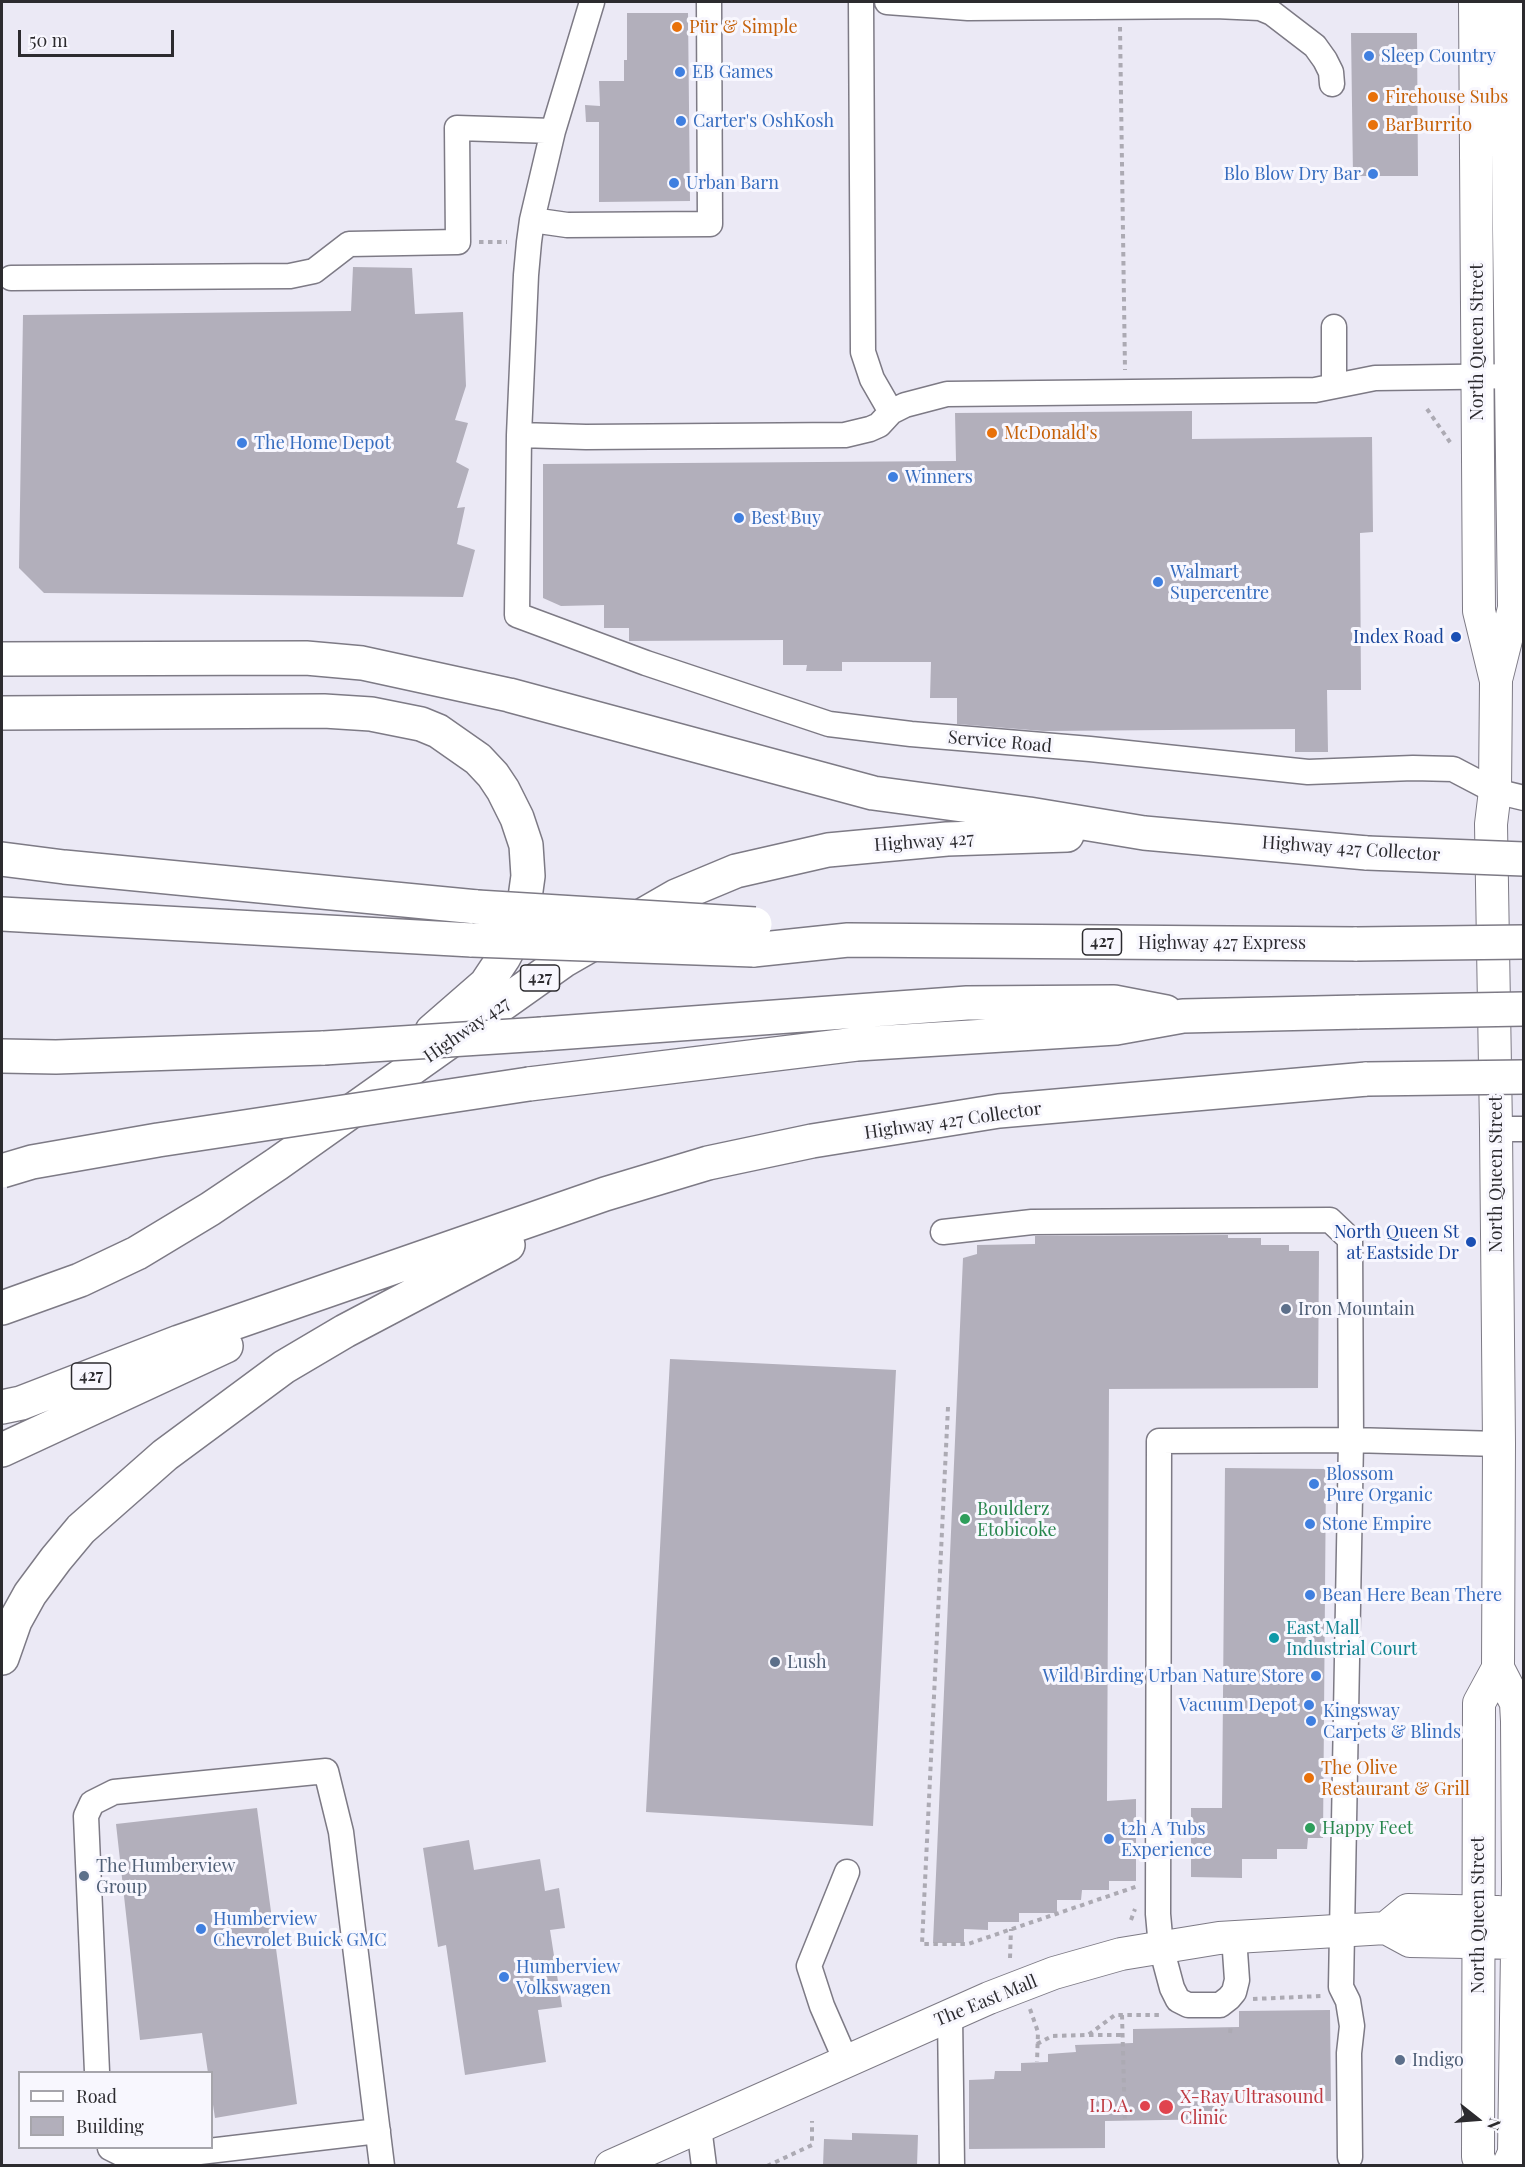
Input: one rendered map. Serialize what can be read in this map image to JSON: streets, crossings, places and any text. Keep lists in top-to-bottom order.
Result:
{
  "streets": {
    "highway": [
      "Highway 427",
      "Highway 427 Collector",
      "427",
      "Highway 427 Express"
    ],
    "main road": ["North Queen Street", "The East Mall"],
    "street": ["Service Road"]
  },
  "crossings": [
    ["North Queen Street", "Service Road"],
    ["Highway 427", "Highway 427 Collector"],
    ["Highway 427 Collector", "427"]
  ],
  "places": [
    "Pür & Simple",
    "Sleep Country",
    "EB Games",
    "Firehouse Subs",
    "Carter's OshKosh",
    "BarBurrito",
    "Blo Blow Dry Bar",
    "Urban Barn",
    "McDonald's",
    "The Home Depot",
    "Winners",
    "Best Buy",
    "Walmart Supercentre",
    "Index Road",
    "North Queen St at Eastside Dr",
    "Iron Mountain",
    "Blossom Pure Organic",
    "Boulderz Etobicoke",
    "Stone Empire",
    "Bean Here Bean There",
    "East Mall Industrial Court",
    "Lush",
    "Wild Birding Urban Nature Store",
    "Vacuum Depot",
    "Kingsway Carpets & Blinds",
    "The Olive Restaurant & Grill",
    "Happy Feet",
    "t2h A Tubs Experience",
    "The Humberview Group",
    "Humberview Chevrolet Buick GMC",
    "Humberview Volkswagen",
    "Indigo",
    "I.D.A.",
    "X-Ray Ultrasound Clinic"
  ],
  "legend": ["Road", "Building"],
  "scale_bar": "50 m",
  "north": "right"
}
